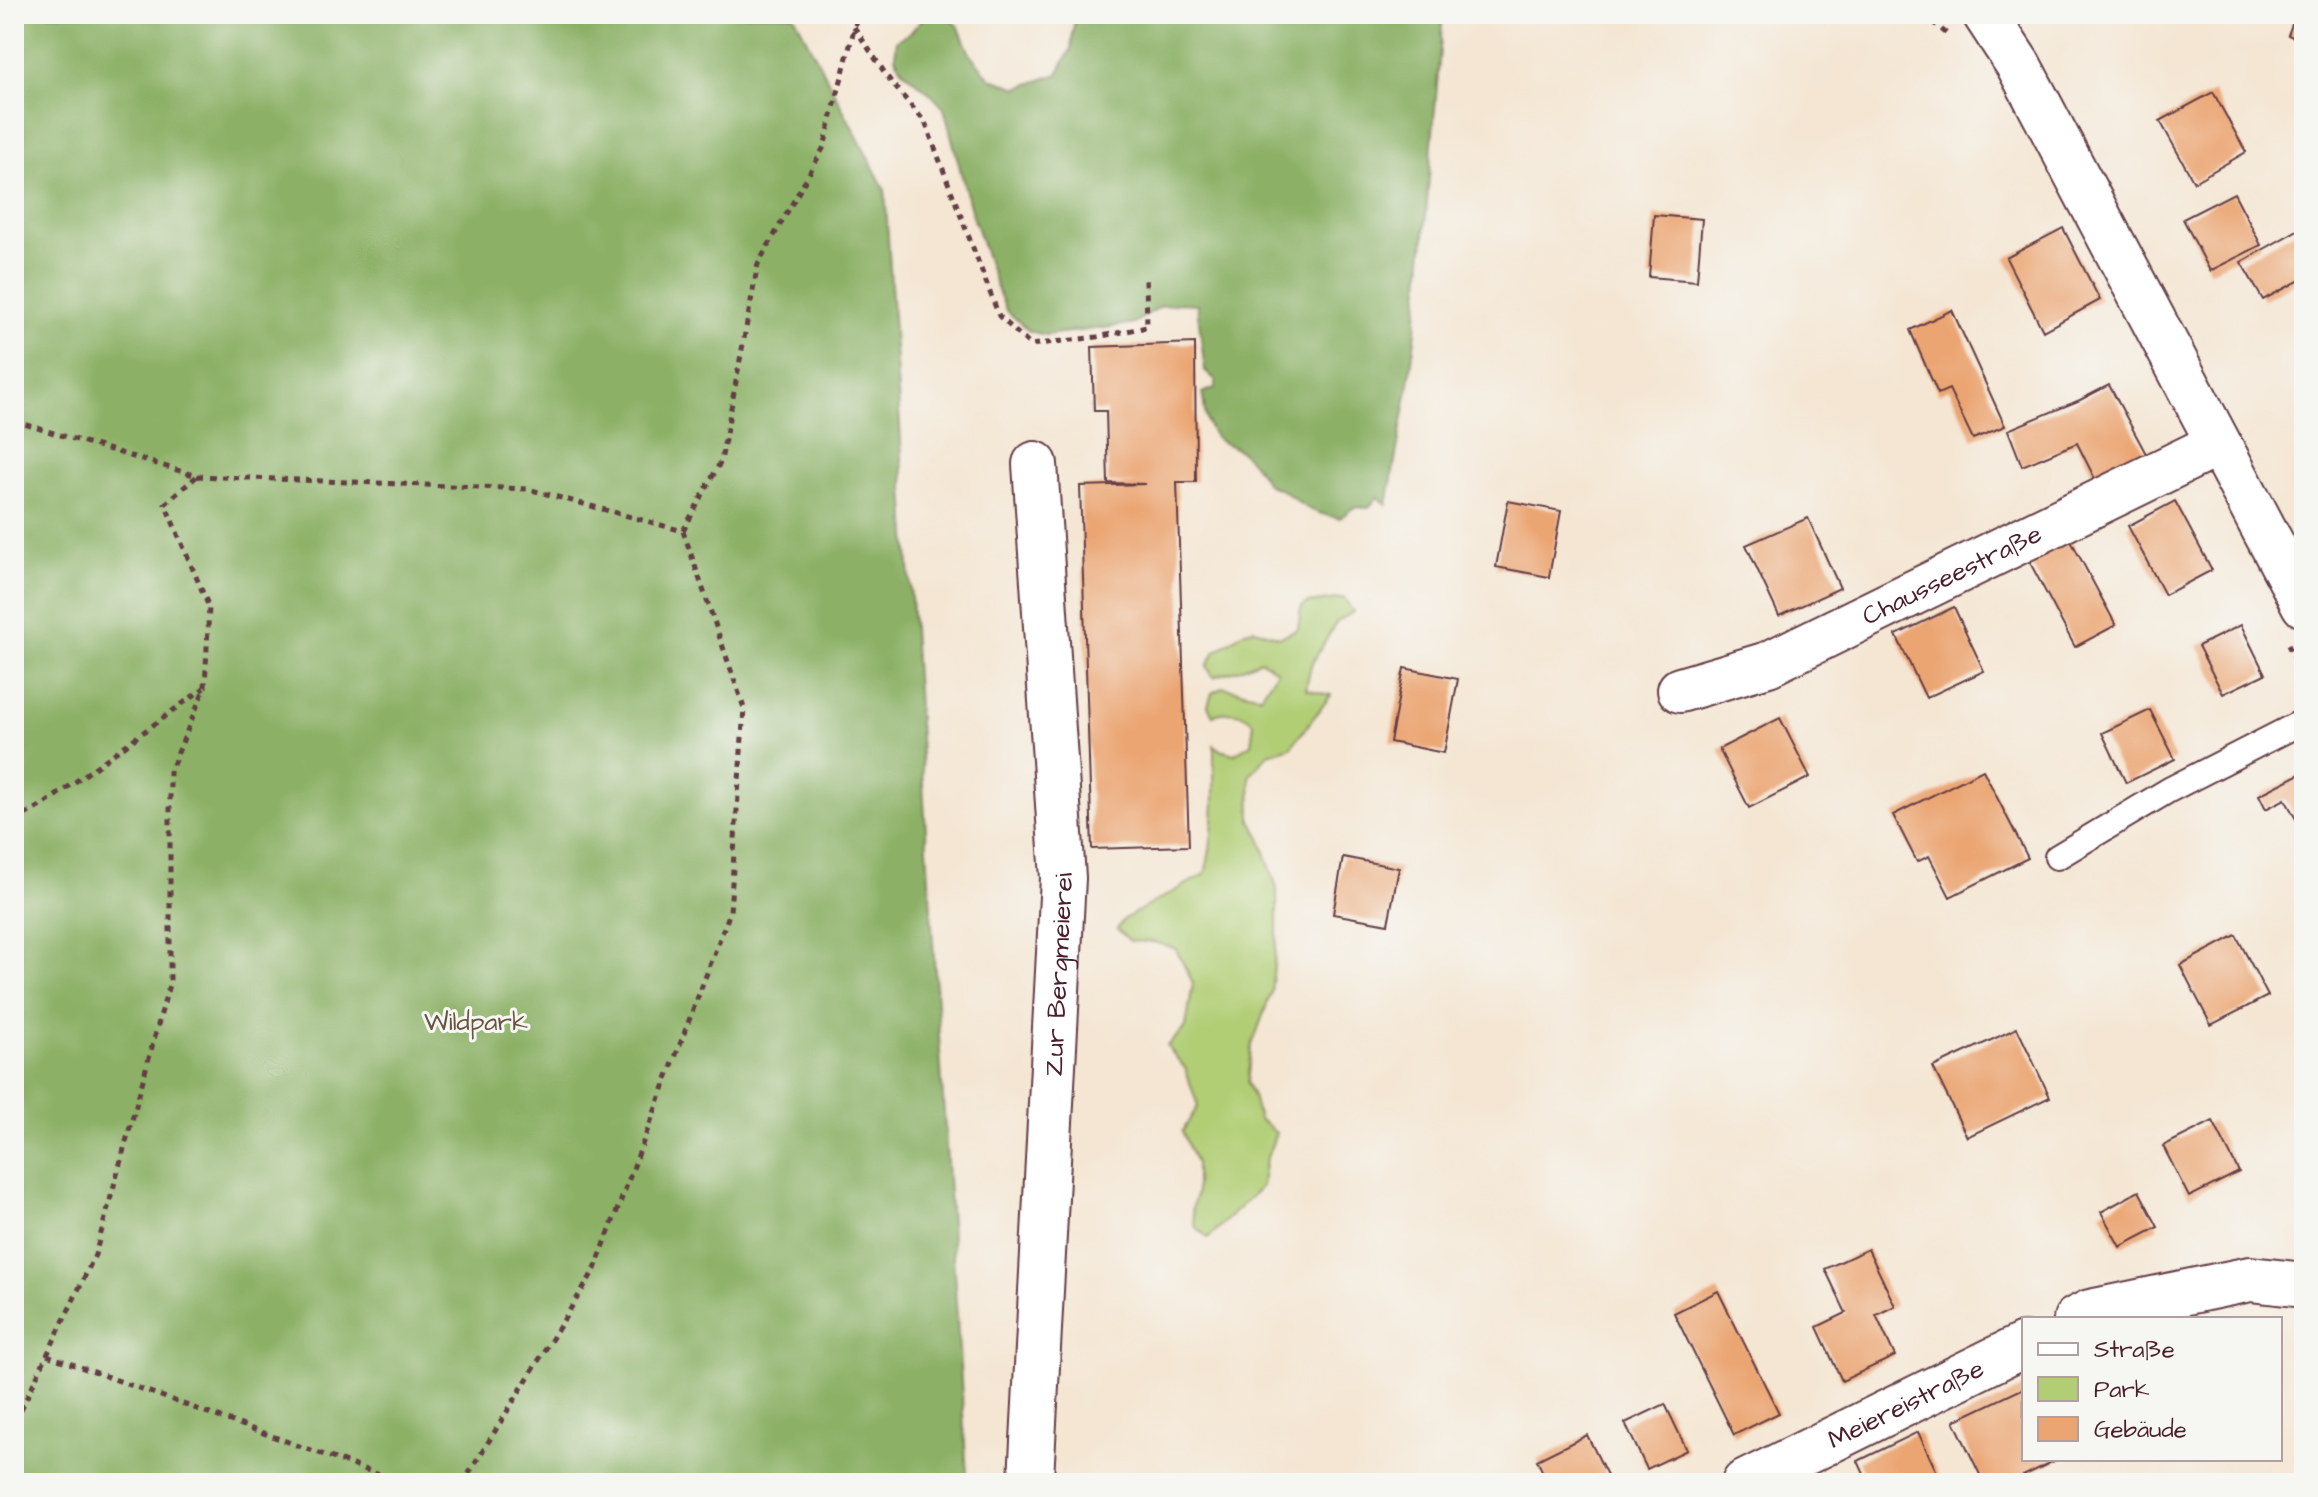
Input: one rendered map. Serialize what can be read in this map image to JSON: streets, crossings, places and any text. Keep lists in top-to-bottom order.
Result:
{
  "streets": {
    "street": ["Chausseestraße", "Zur Bergmeierei", "Meiereistraße"]
  },
  "parks": ["Wildpark"],
  "legend": ["Straße", "Park", "Gebäude"]
}
